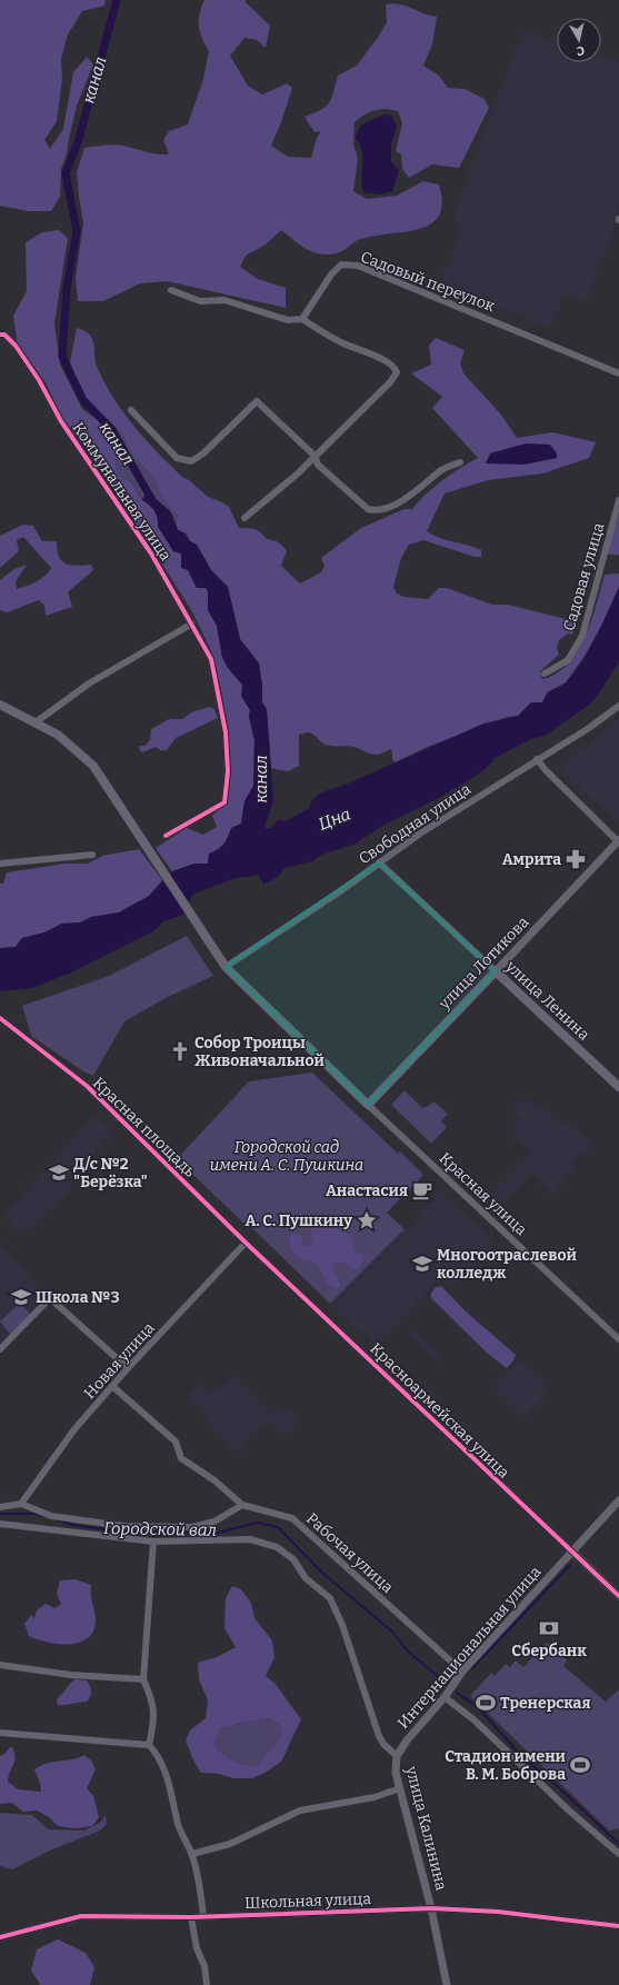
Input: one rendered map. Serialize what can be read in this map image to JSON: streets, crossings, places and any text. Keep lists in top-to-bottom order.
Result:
{
  "streets": {
    "main road": ["улица Лотикова", "улица Ленина"],
    "street": [
      "Садовый переулок",
      "Коммунальная улица",
      "Садовая улица",
      "Свободная улица",
      "Красная площадь",
      "Красная улица",
      "Новая улица",
      "Красноармейская улица",
      "Рабочая улица",
      "Интернациональная улица",
      "улица Калинина",
      "Школьная улица"
    ]
  },
  "crossings": [
    ["Свободная улица", "улица Ленина"],
    ["улица Лотикова", "улица Ленина"],
    ["улица Лотикова", "Красная улица"],
    ["Красная площадь", "Новая улица"],
    ["Красная площадь", "Красноармейская улица"],
    ["Новая улица", "Красноармейская улица"],
    ["Новая улица", "Рабочая улица"],
    ["Красноармейская улица", "Интернациональная улица"],
    ["Рабочая улица", "Интернациональная улица"],
    ["Интернациональная улица", "улица Калинина"],
    ["улица Калинина", "Школьная улица"]
  ],
  "water": ["канал", "Цна", "Городской вал"],
  "parks": ["Городской сад имени А. С. Пушкина"],
  "places": {
    "pharmacy": ["Амрита"],
    "church": ["Собор Троицы Живоначальной"],
    "school or university": ["Д/с №2 \"Берёзка\"", "Многоотраслевой колледж", "Школа №3"],
    "cafe": ["Анастасия"],
    "place": ["А. С. Пушкину"],
    "bank": ["Сбербанк"],
    "sports": ["Тренерская", "Стадион имени В. М. Боброва"]
  },
  "north": "bottom"
}
